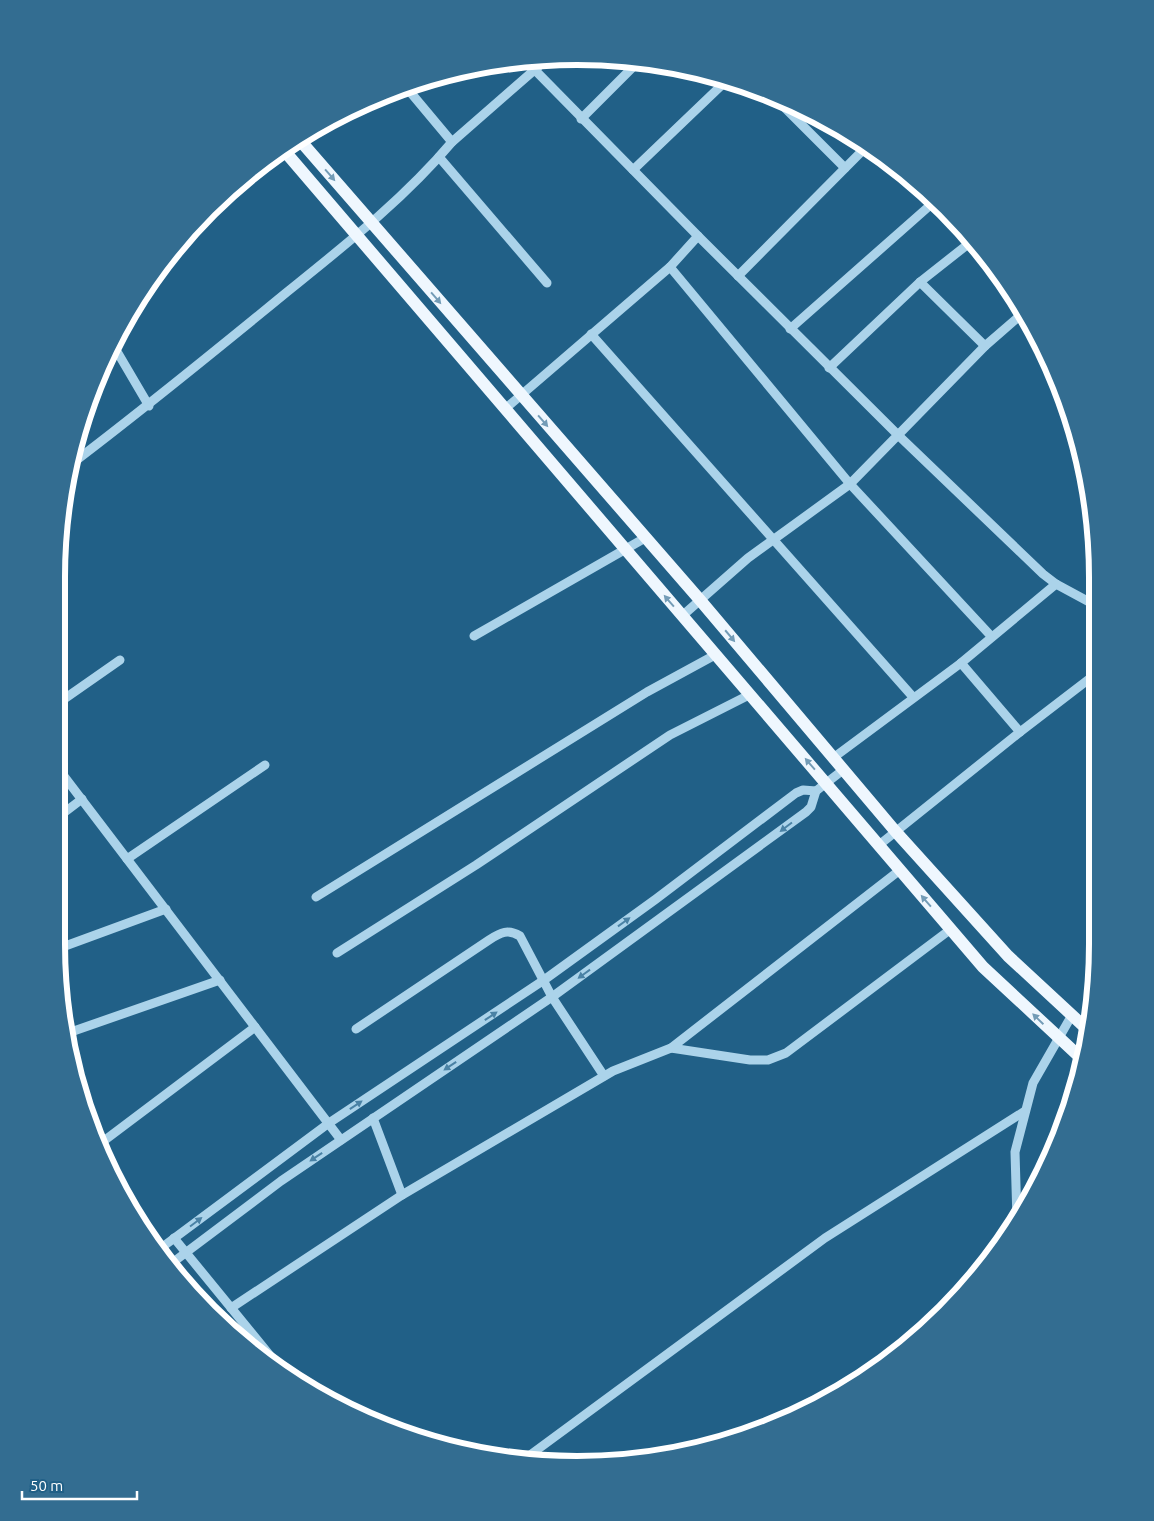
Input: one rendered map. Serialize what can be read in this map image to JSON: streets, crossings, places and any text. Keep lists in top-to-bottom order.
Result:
{
  "scale_bar": "50 m"
}
